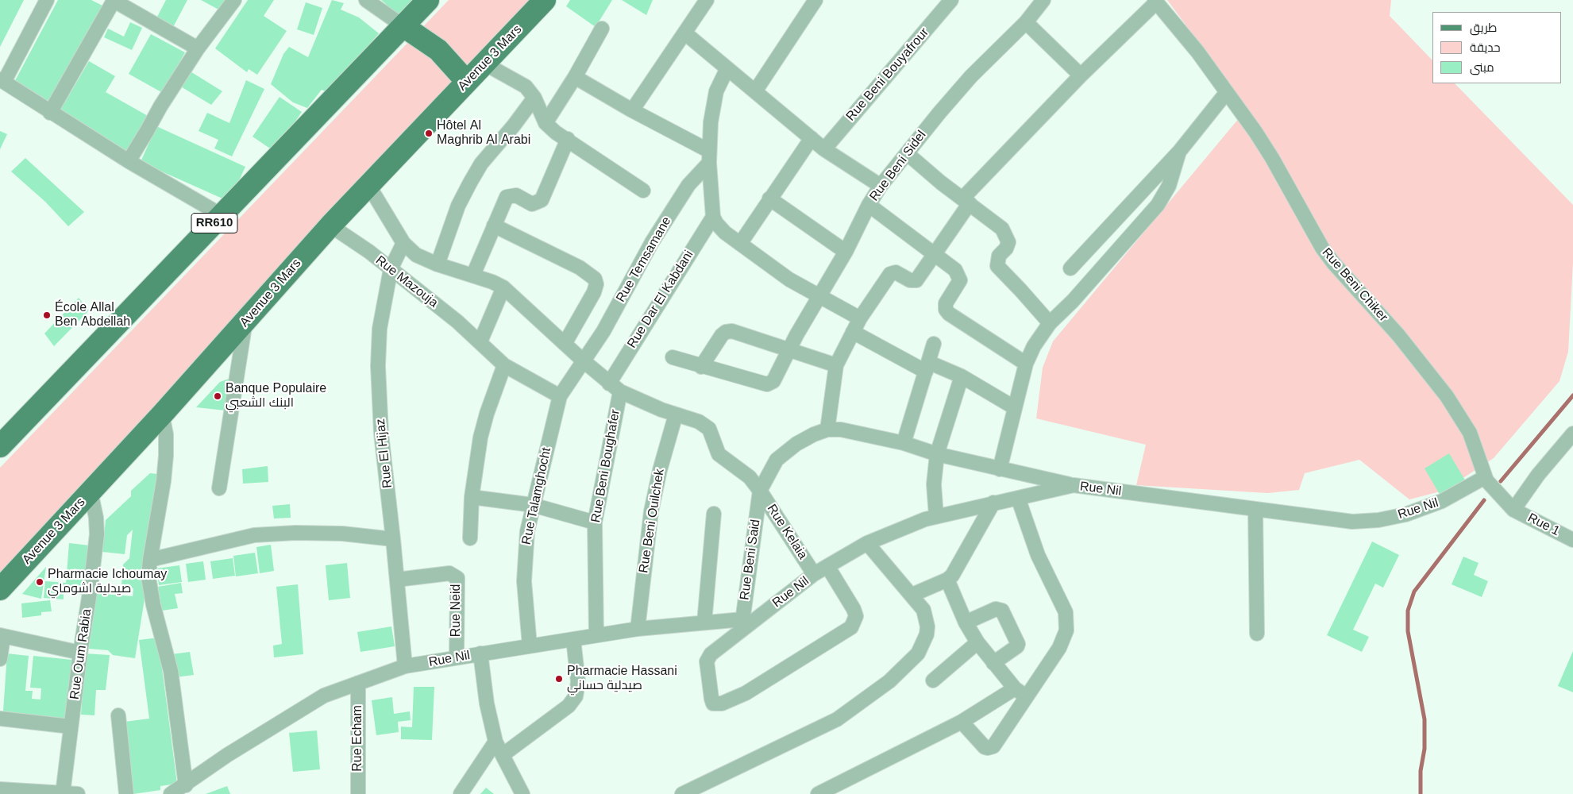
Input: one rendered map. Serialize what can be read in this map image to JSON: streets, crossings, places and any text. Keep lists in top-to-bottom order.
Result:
{
  "streets": {
    "main road": ["Avenue 3 Mars", "RR610"],
    "street": [
      "Rue Beni Bouyafrour",
      "Rue Beni Sidel",
      "Rue Temsamane",
      "Rue Mazouja",
      "Rue Beni Chiker",
      "Rue Dar El Kabdani",
      "Rue El Hijaz",
      "Rue Beni Boughafer",
      "Rue Nil",
      "Rue Talamghocht",
      "Rue Beni Ouilchek",
      "Rue 1",
      "Rue Kelaia",
      "Rue Beni Said",
      "Rue Neid",
      "Rue Oum Rabia",
      "Rue Echam"
    ]
  },
  "crossings": [
    ["Avenue 3 Mars", "Rue Mazouja"],
    ["Avenue 3 Mars", "Rue Kelaia"],
    ["Avenue 3 Mars", "Rue Oum Rabia"],
    ["Rue Temsamane", "Rue Mazouja"],
    ["Rue Temsamane", "Rue Talamghocht"],
    ["Rue Temsamane", "Rue Kelaia"],
    ["Rue Mazouja", "Rue El Hijaz"],
    ["Rue Mazouja", "Rue Talamghocht"],
    ["Rue Beni Chiker", "Rue Nil"],
    ["Rue Beni Chiker", "Rue 1"],
    ["Rue Dar El Kabdani", "Rue Beni Boughafer"],
    ["Rue Dar El Kabdani", "Rue Kelaia"],
    ["Rue El Hijaz", "Rue Nil"],
    ["Rue El Hijaz", "Rue Kelaia"],
    ["Rue El Hijaz", "Rue Neid"],
    ["Rue Beni Boughafer", "Rue Nil"],
    ["Rue Beni Boughafer", "Rue Kelaia"],
    ["Rue Nil", "Rue Talamghocht"],
    ["Rue Nil", "Rue Beni Ouilchek"],
    ["Rue Nil", "Rue Kelaia"],
    ["Rue Nil", "Rue Beni Said"],
    ["Rue Nil", "Rue Neid"],
    ["Rue Nil", "Rue Echam"],
    ["Rue Beni Ouilchek", "Rue Kelaia"],
    ["Rue Kelaia", "Rue Beni Said"]
  ],
  "places": [
    "Hôtel Al Maghrib Al Arabi",
    "École Allal Ben Abdellah",
    "Banque Populaire البنك الشعبي",
    "Pharmacie Ichoumay صيدلية اشوماي",
    "Pharmacie Hassani صيدلية حساني"
  ],
  "legend": ["طريق", "حديقة", "مبنى"]
}
